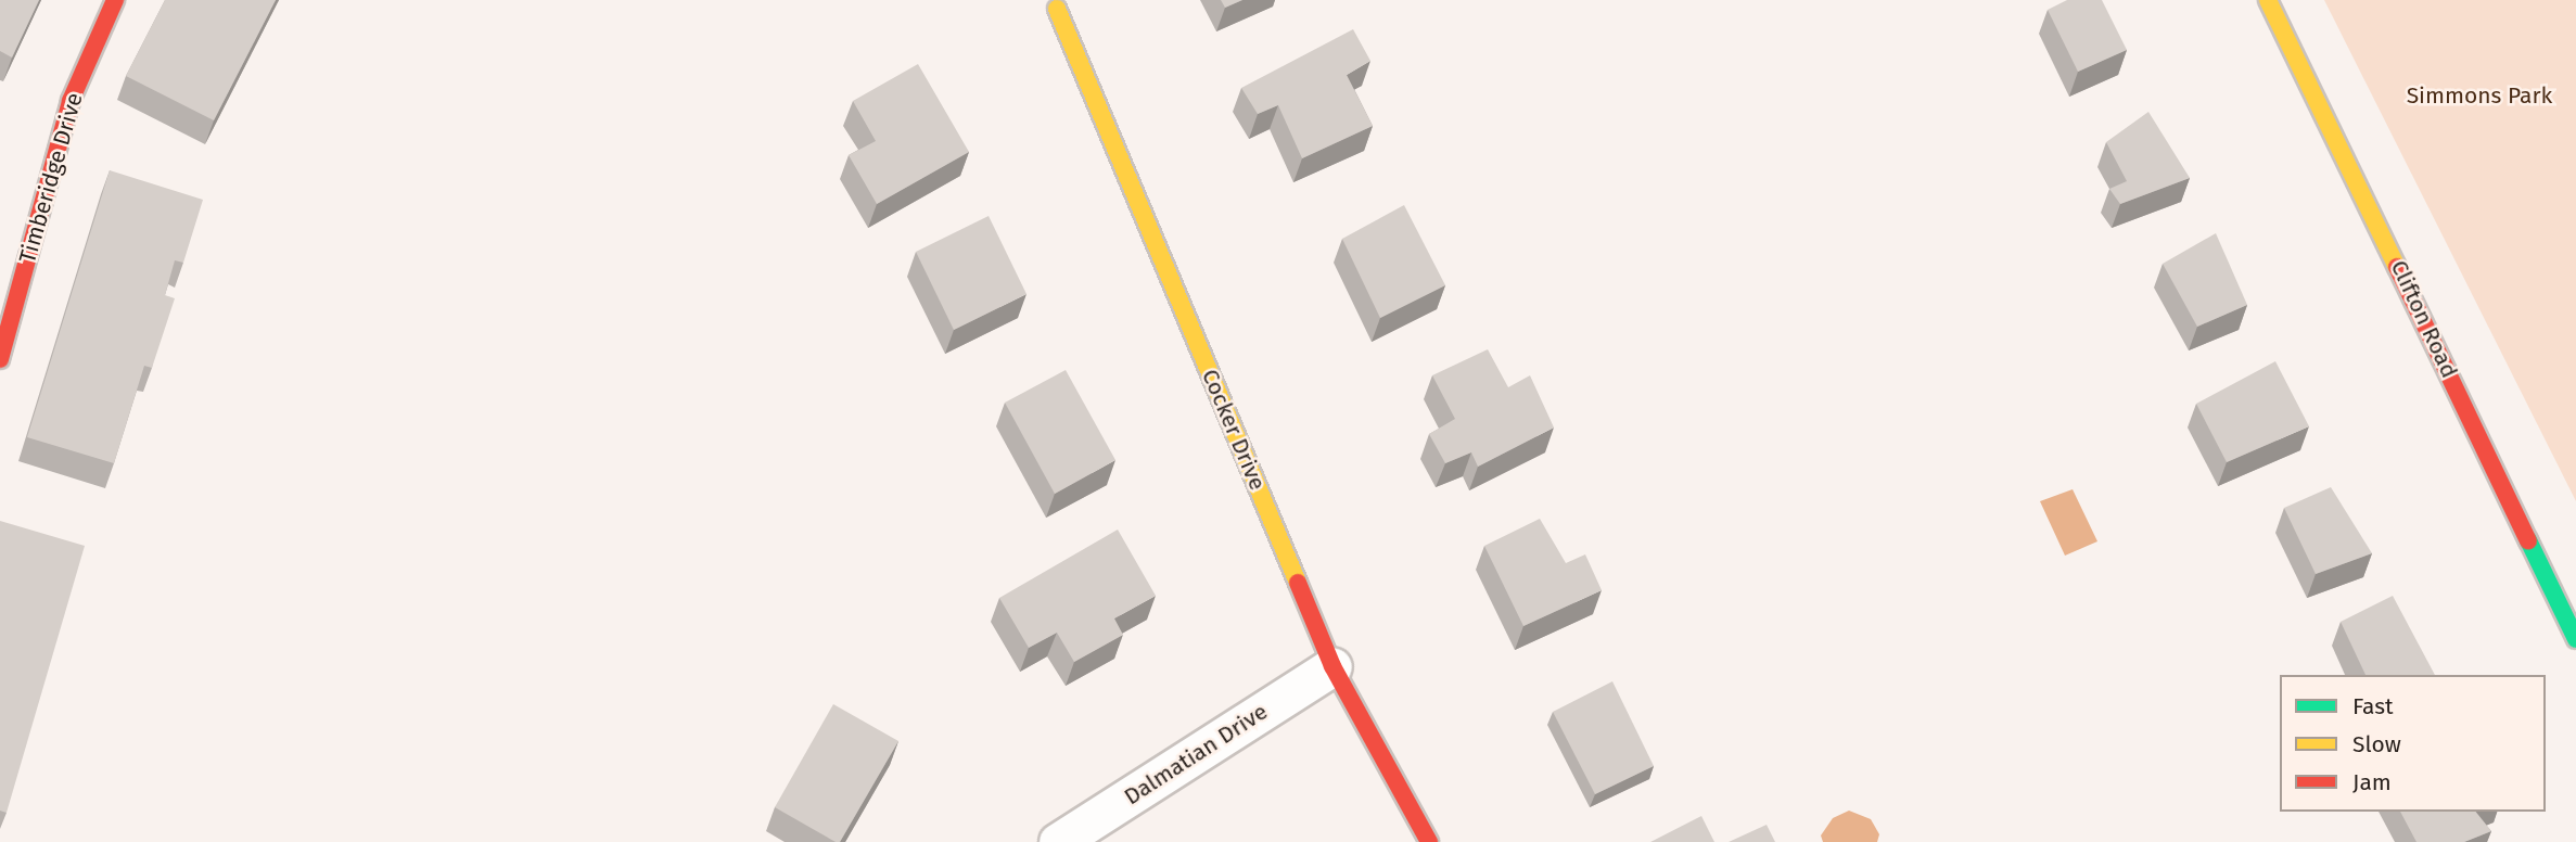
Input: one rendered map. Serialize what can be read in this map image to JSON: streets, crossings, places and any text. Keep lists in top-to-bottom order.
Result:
{
  "streets": {
    "street": [
      "Timberidge Drive",
      "Clifton Road",
      "Cocker Drive",
      "Dalmatian Drive"
    ]
  },
  "crossings": [
    ["Cocker Drive", "Dalmatian Drive"]
  ],
  "parks": ["Simmons Park"],
  "legend": ["Fast", "Slow", "Jam"]
}
